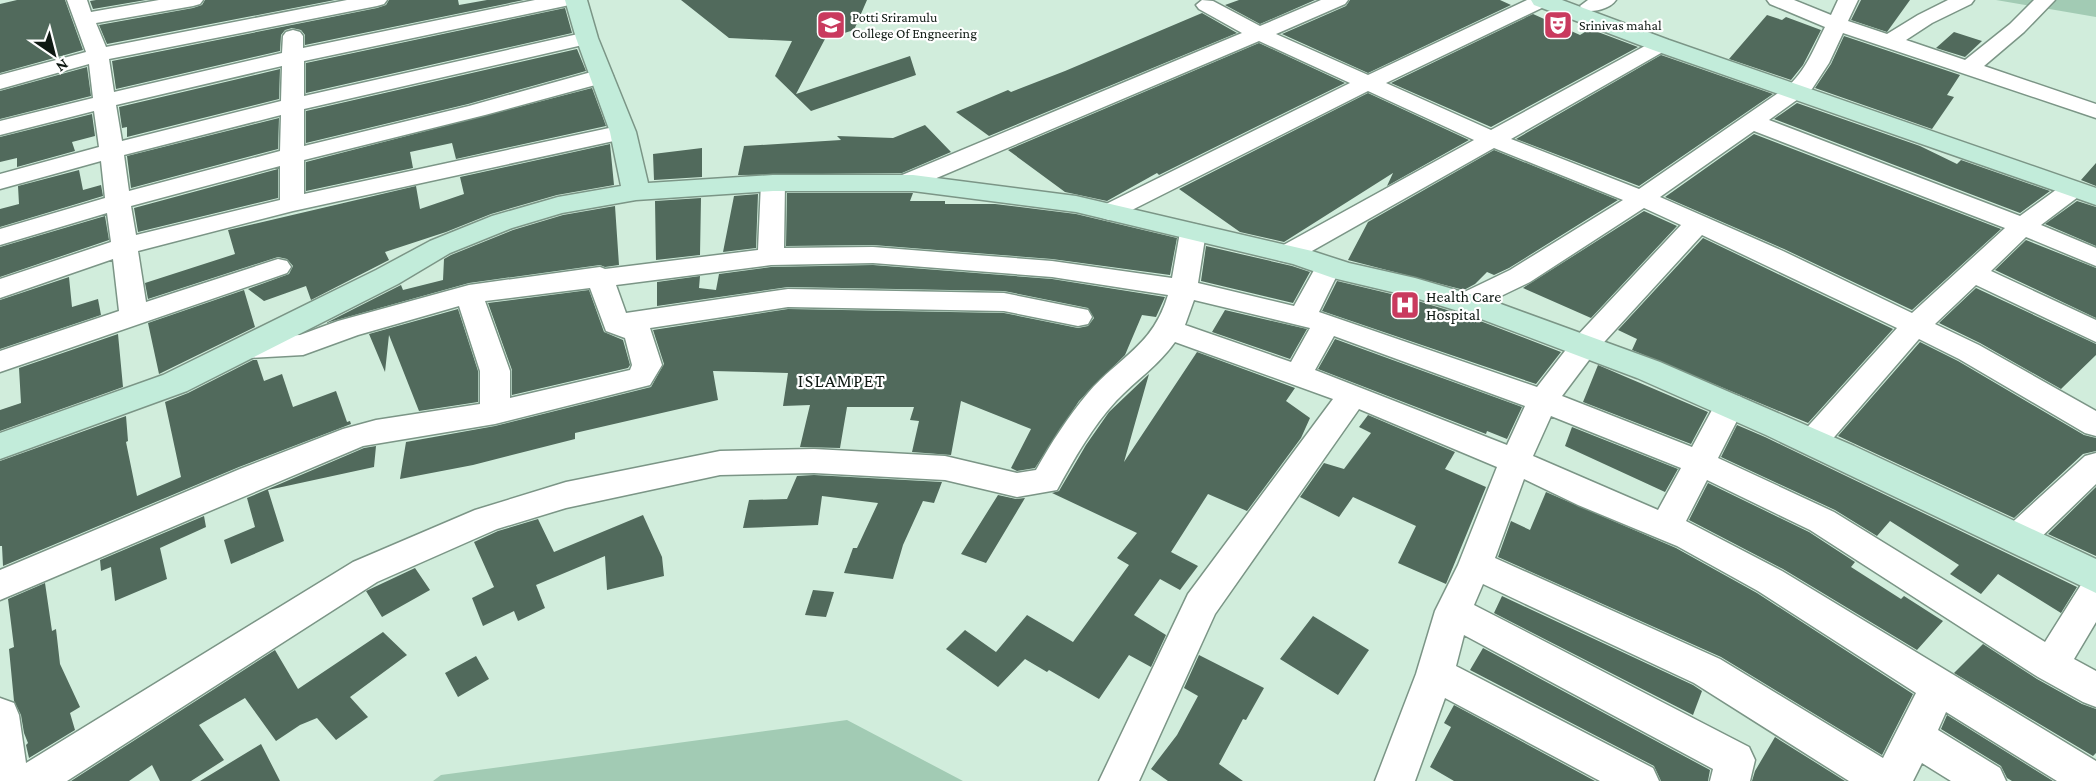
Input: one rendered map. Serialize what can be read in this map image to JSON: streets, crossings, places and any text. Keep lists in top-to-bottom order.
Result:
{
  "districts": ["ISLAMPET"],
  "places": {
    "school or university": ["Potti Sriramulu College Of Engneering"],
    "theatre": ["Srinivas mahal"],
    "hospital": ["Health Care Hospital"]
  },
  "north": "bottom right"
}
